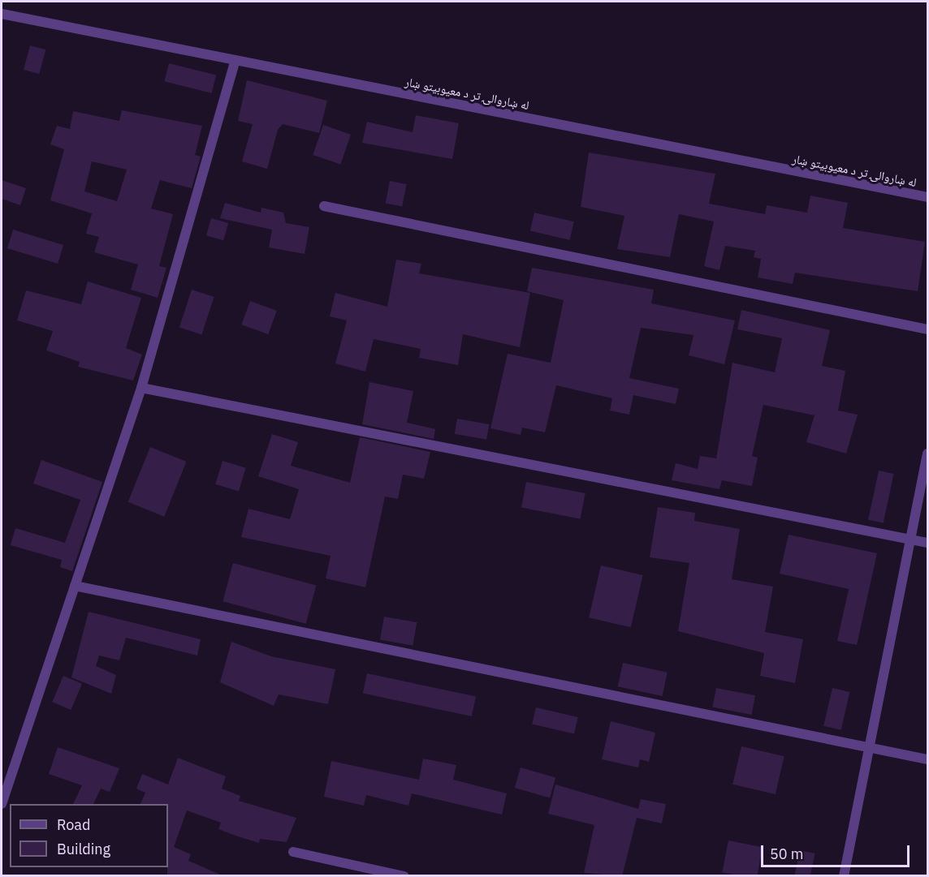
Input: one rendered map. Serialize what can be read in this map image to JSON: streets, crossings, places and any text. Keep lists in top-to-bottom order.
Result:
{
  "streets": {
    "street": ["له ښاروالۍ تر د معیوبیتو ښار"]
  },
  "legend": ["Road", "Building"],
  "scale_bar": "50 m"
}
